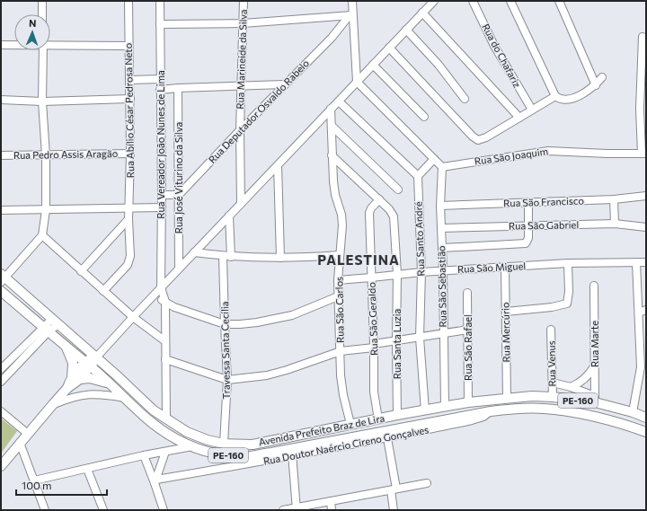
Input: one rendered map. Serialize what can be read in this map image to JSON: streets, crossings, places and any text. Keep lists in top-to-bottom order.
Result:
{
  "streets": {
    "main road": ["PE-160", "Avenida Prefeito Braz de Lira"],
    "street": [
      "Rua do Chafariz",
      "Rua Marineide da Silva",
      "Rua Abílio César Pedrosa Neto",
      "Rua Deputador Osvaldo Rabelo",
      "Rua Vereador João Nunes de Lima",
      "Rua Pedro Assis Aragão",
      "Rua São Joaquim",
      "Rua José Viturino da Silva",
      "Rua São Francisco",
      "Rua São Gabriel",
      "Rua Santo André",
      "Rua São Miguel",
      "Rua São Sebastião",
      "Rua São Carlos",
      "Rua São Geraldo",
      "Rua Mercúrio",
      "Rua Santa Luzia",
      "Rua Marte",
      "Rua São Rafael",
      "Travessa Santa Cecília",
      "Rua Venus",
      "Rua Doutor Naércio Cireno Gonçalves"
    ]
  },
  "crossings": [
    ["Rua Marineide da Silva", "Rua Deputador Osvaldo Rabelo"],
    ["Rua Abílio César Pedrosa Neto", "Rua Pedro Assis Aragão"],
    ["Rua Deputador Osvaldo Rabelo", "Rua José Viturino da Silva"],
    ["Rua São Joaquim", "Rua São Sebastião"],
    ["Rua São Francisco", "Rua São Sebastião"],
    ["Rua São Gabriel", "Rua São Sebastião"],
    ["Rua Santo André", "Rua São Miguel"],
    ["Rua Santo André", "Avenida Prefeito Braz de Lira"],
    ["Rua São Miguel", "Rua São Sebastião"],
    ["Rua São Miguel", "Rua São Carlos"],
    ["Rua São Miguel", "Rua São Geraldo"],
    ["Rua São Miguel", "Rua Mercúrio"],
    ["Rua São Miguel", "Rua Santa Luzia"],
    ["Rua São Sebastião", "Avenida Prefeito Braz de Lira"],
    ["Rua São Carlos", "Rua Santa Luzia"],
    ["Rua São Carlos", "Avenida Prefeito Braz de Lira"],
    ["Rua São Geraldo", "Rua Santa Luzia"],
    ["Rua São Geraldo", "Avenida Prefeito Braz de Lira"],
    ["Rua Mercúrio", "PE-160"],
    ["Rua Mercúrio", "Avenida Prefeito Braz de Lira"],
    ["Rua Santa Luzia", "Avenida Prefeito Braz de Lira"],
    ["Rua Marte", "PE-160"],
    ["Rua São Rafael", "Avenida Prefeito Braz de Lira"],
    ["Travessa Santa Cecília", "Avenida Prefeito Braz de Lira"],
    ["Rua Venus", "PE-160"],
    ["PE-160", "Avenida Prefeito Braz de Lira"],
    ["Avenida Prefeito Braz de Lira", "Rua Doutor Naércio Cireno Gonçalves"]
  ],
  "districts": ["PALESTINA"],
  "scale_bar": "100 m",
  "north": "top"
}
